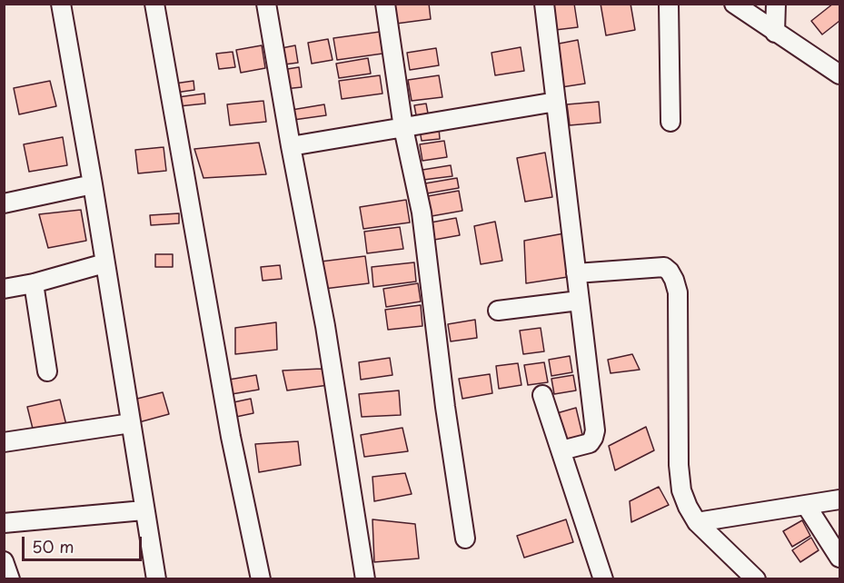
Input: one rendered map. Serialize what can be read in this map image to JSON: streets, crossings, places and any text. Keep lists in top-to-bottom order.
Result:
{
  "scale_bar": "50 m"
}
